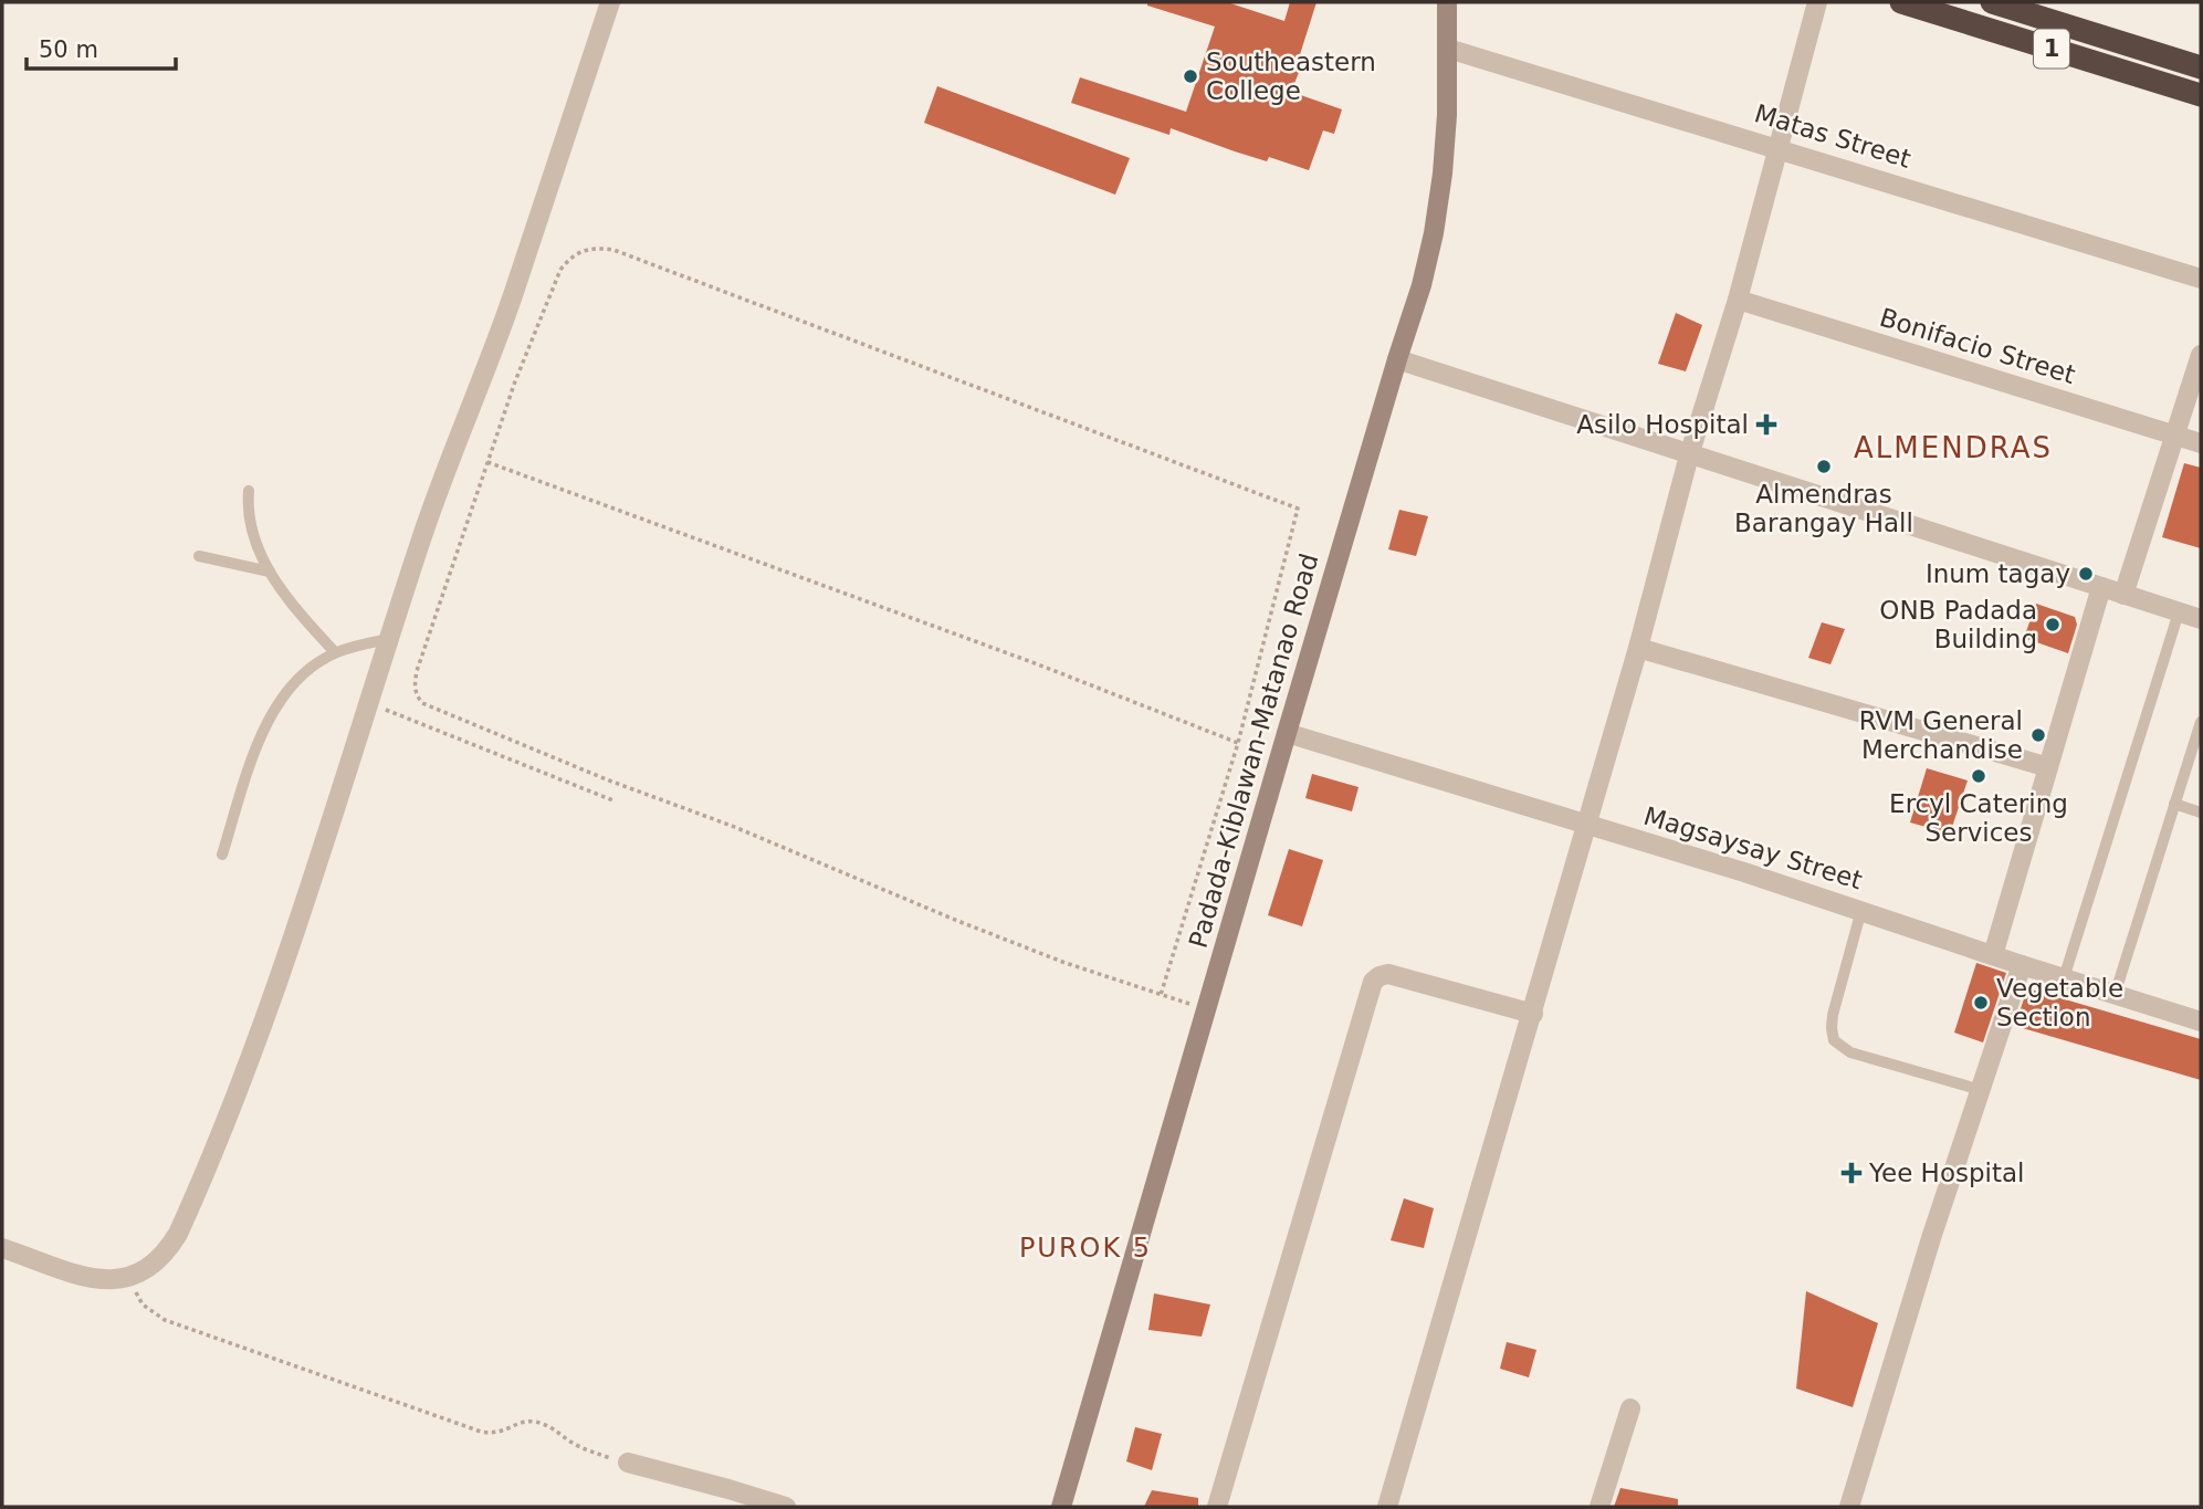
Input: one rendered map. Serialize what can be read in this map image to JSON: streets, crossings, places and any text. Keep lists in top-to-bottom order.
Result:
{
  "streets": {
    "highway": ["1"],
    "main road": ["Padada-Kiblawan-Matanao Road"],
    "street": ["Matas Street", "Bonifacio Street", "Magsaysay Street"]
  },
  "crossings": [
    ["Matas Street", "Padada-Kiblawan-Matanao Road"],
    ["Padada-Kiblawan-Matanao Road", "Magsaysay Street"]
  ],
  "districts": ["ALMENDRAS", "PUROK 5"],
  "places": {
    "other": [
      "Southeastern College",
      "Almendras Barangay Hall",
      "Inum tagay",
      "ONB Padada Building",
      "RVM General Merchandise",
      "Ercyl Catering Services",
      "Vegetable Section"
    ],
    "health": ["Asilo Hospital", "Yee Hospital"]
  },
  "scale_bar": "50 m"
}
